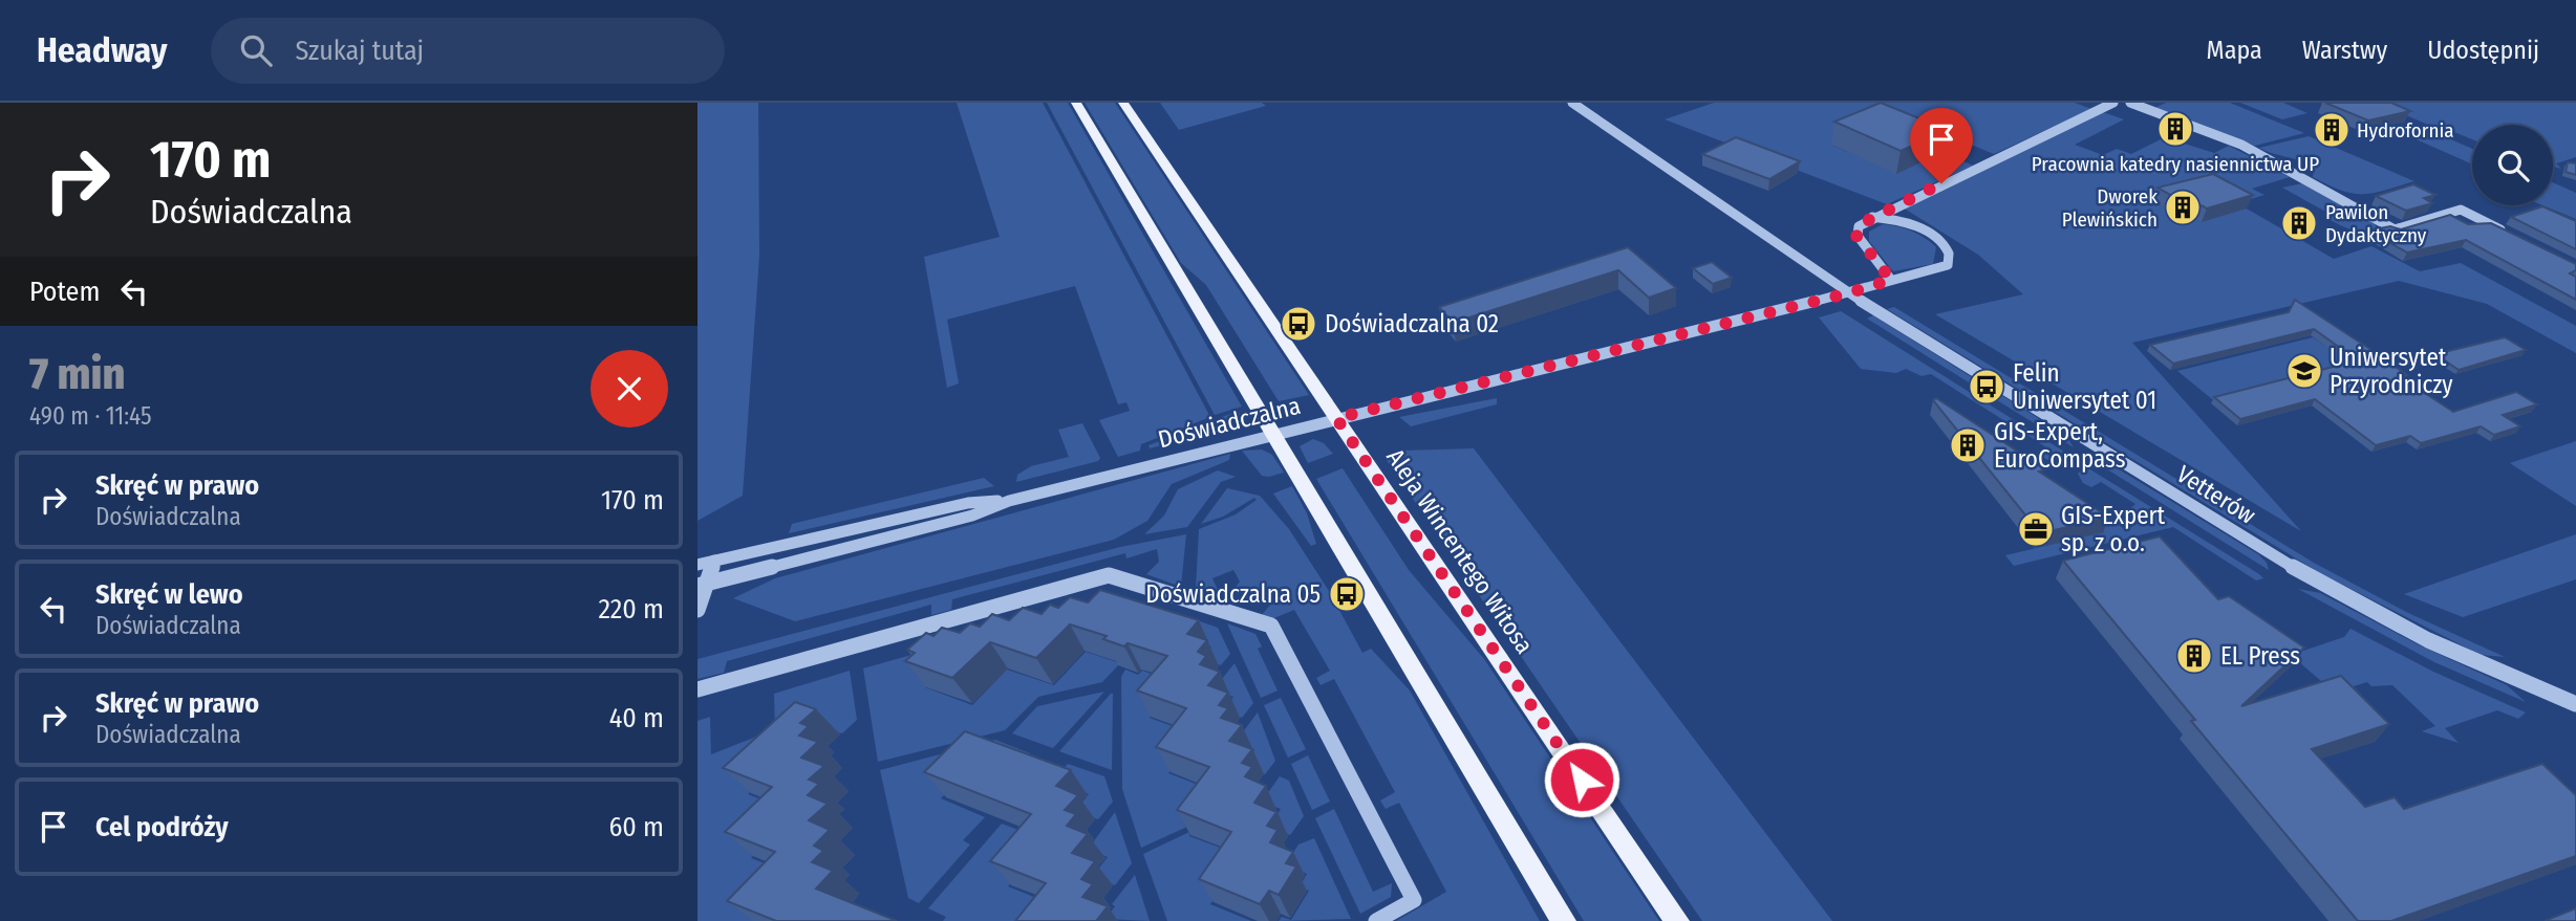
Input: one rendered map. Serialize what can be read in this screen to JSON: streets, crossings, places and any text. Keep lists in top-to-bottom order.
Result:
{
  "streets": {
    "main road": ["Aleja Wincentego Witosa"],
    "street": ["Doświadczalna", "Vetterów"]
  },
  "crossings": [
    ["Doświadczalna", "Vetterów"],
    ["Doświadczalna", "Aleja Wincentego Witosa"]
  ],
  "places": {
    "building": [
      "Pracownia katedry nasiennictwa UP",
      "Hydrofornia",
      "Dworek Plewińskich",
      "Pawilon Dydaktyczny",
      "GIS-Expert, EuroCompass",
      "EL Press"
    ],
    "bus stop": ["Doświadczalna 02", "Felin Uniwersytet 01", "Doświadczalna 05"],
    "school or university": ["Uniwersytet Przyrodniczy"],
    "office": ["GIS-Expert sp. z o.o."]
  },
  "page": {
    "header": "Headway",
    "search": "Szukaj tutaj",
    "nav": ["Mapa", "Warstwy", "Udostępnij"],
    "turn": ["170 m", "Doświadczalna"],
    "then": "Potem",
    "heading": ["7 min", "490 m · 11:45"],
    "list": [
      {
        "name": "Skręć w prawo",
        "note": "Doświadczalna",
        "value": "170 m"
      },
      {
        "name": "Skręć w lewo",
        "note": "Doświadczalna",
        "value": "220 m"
      },
      {
        "name": "Skręć w prawo",
        "note": "Doświadczalna",
        "value": "40 m"
      },
      {
        "name": "Cel podróży",
        "value": "60 m"
      }
    ]
  }
}
